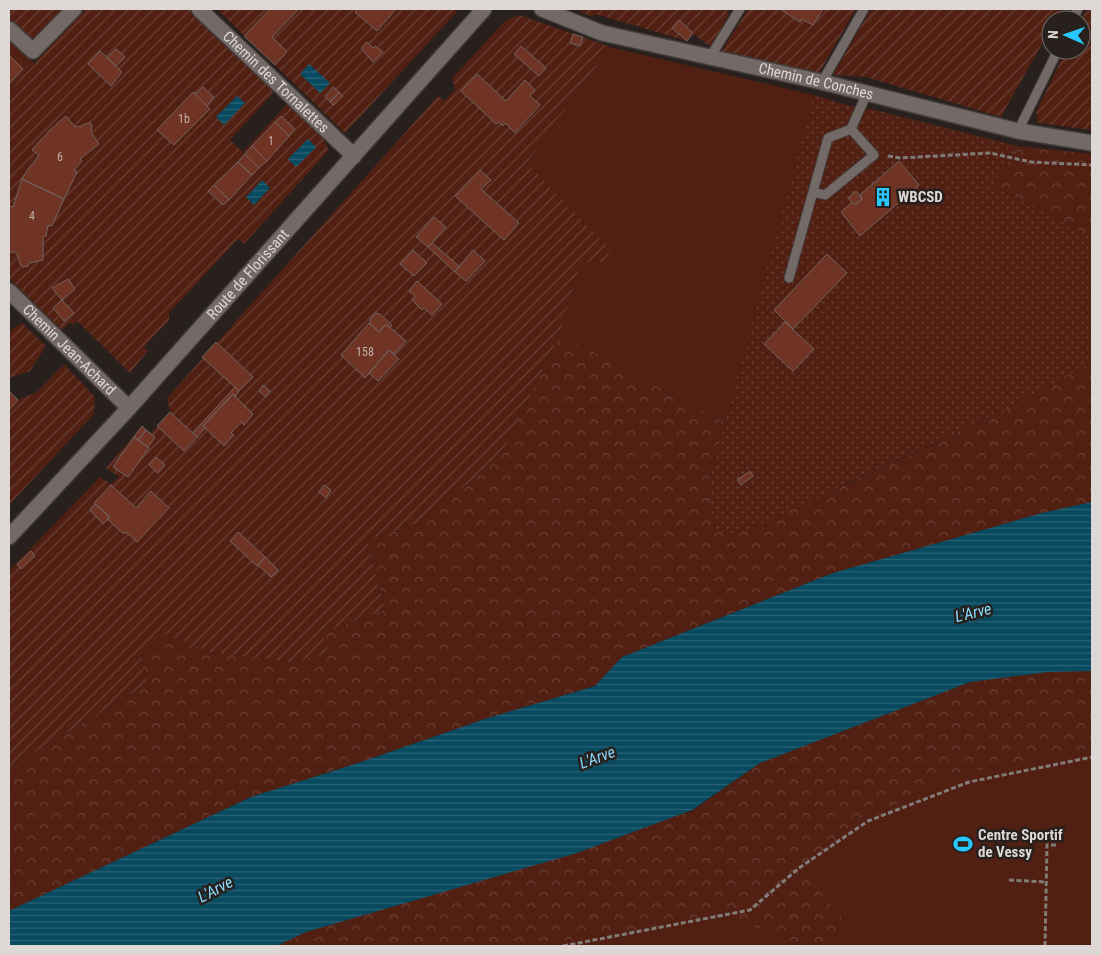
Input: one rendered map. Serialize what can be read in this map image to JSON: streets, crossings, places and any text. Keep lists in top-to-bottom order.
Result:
{
  "streets": {
    "street": [
      "Chemin de Conches",
      "Chemin des Tornalettes",
      "Route de Florissant",
      "Chemin Jean-Achard"
    ]
  },
  "crossings": [
    ["Chemin des Tornalettes", "Route de Florissant"],
    ["Route de Florissant", "Chemin Jean-Achard"]
  ],
  "water": ["L'Arve"],
  "places": {
    "building": ["WBCSD"],
    "sports": ["Centre Sportif de Vessy"]
  },
  "house_numbers": [
    "1b",
    "1",
    "6",
    "4",
    "158"
  ],
  "north": "left"
}
